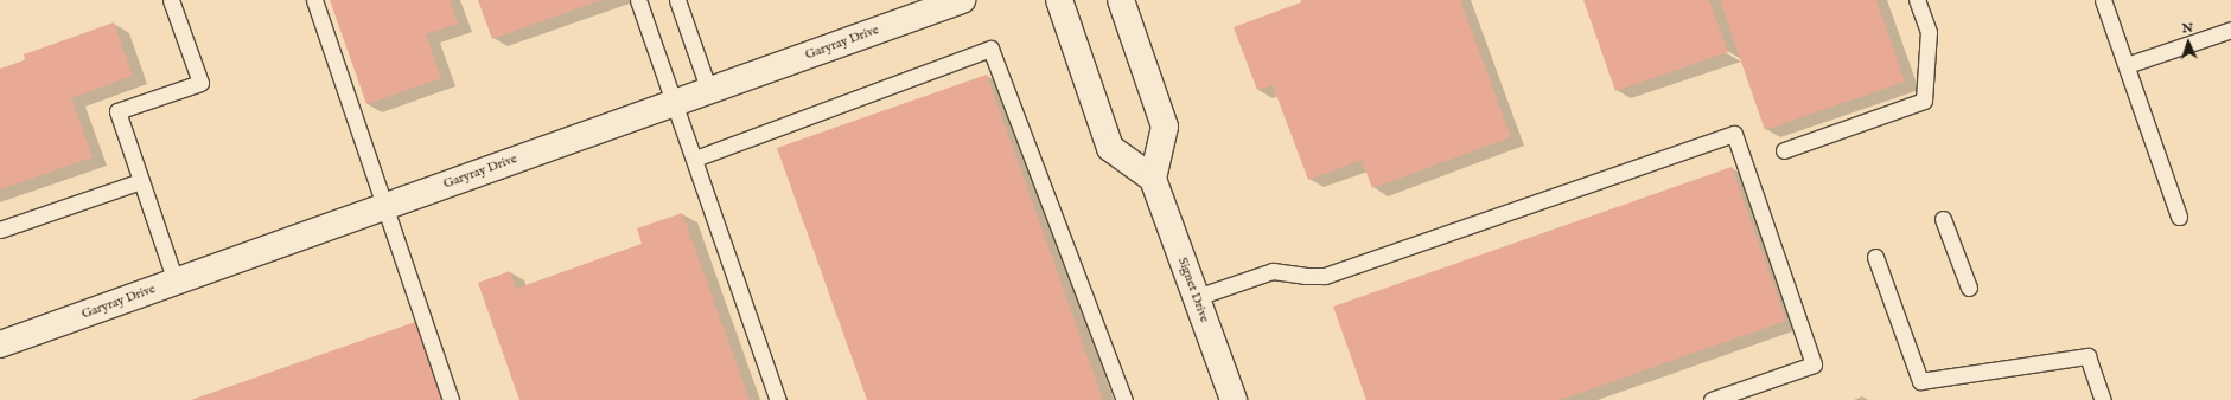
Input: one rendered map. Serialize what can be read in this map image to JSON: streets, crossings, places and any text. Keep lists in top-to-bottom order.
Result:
{
  "streets": {
    "street": ["Garyray Drive", "Signet Drive"]
  },
  "north": "top"
}
